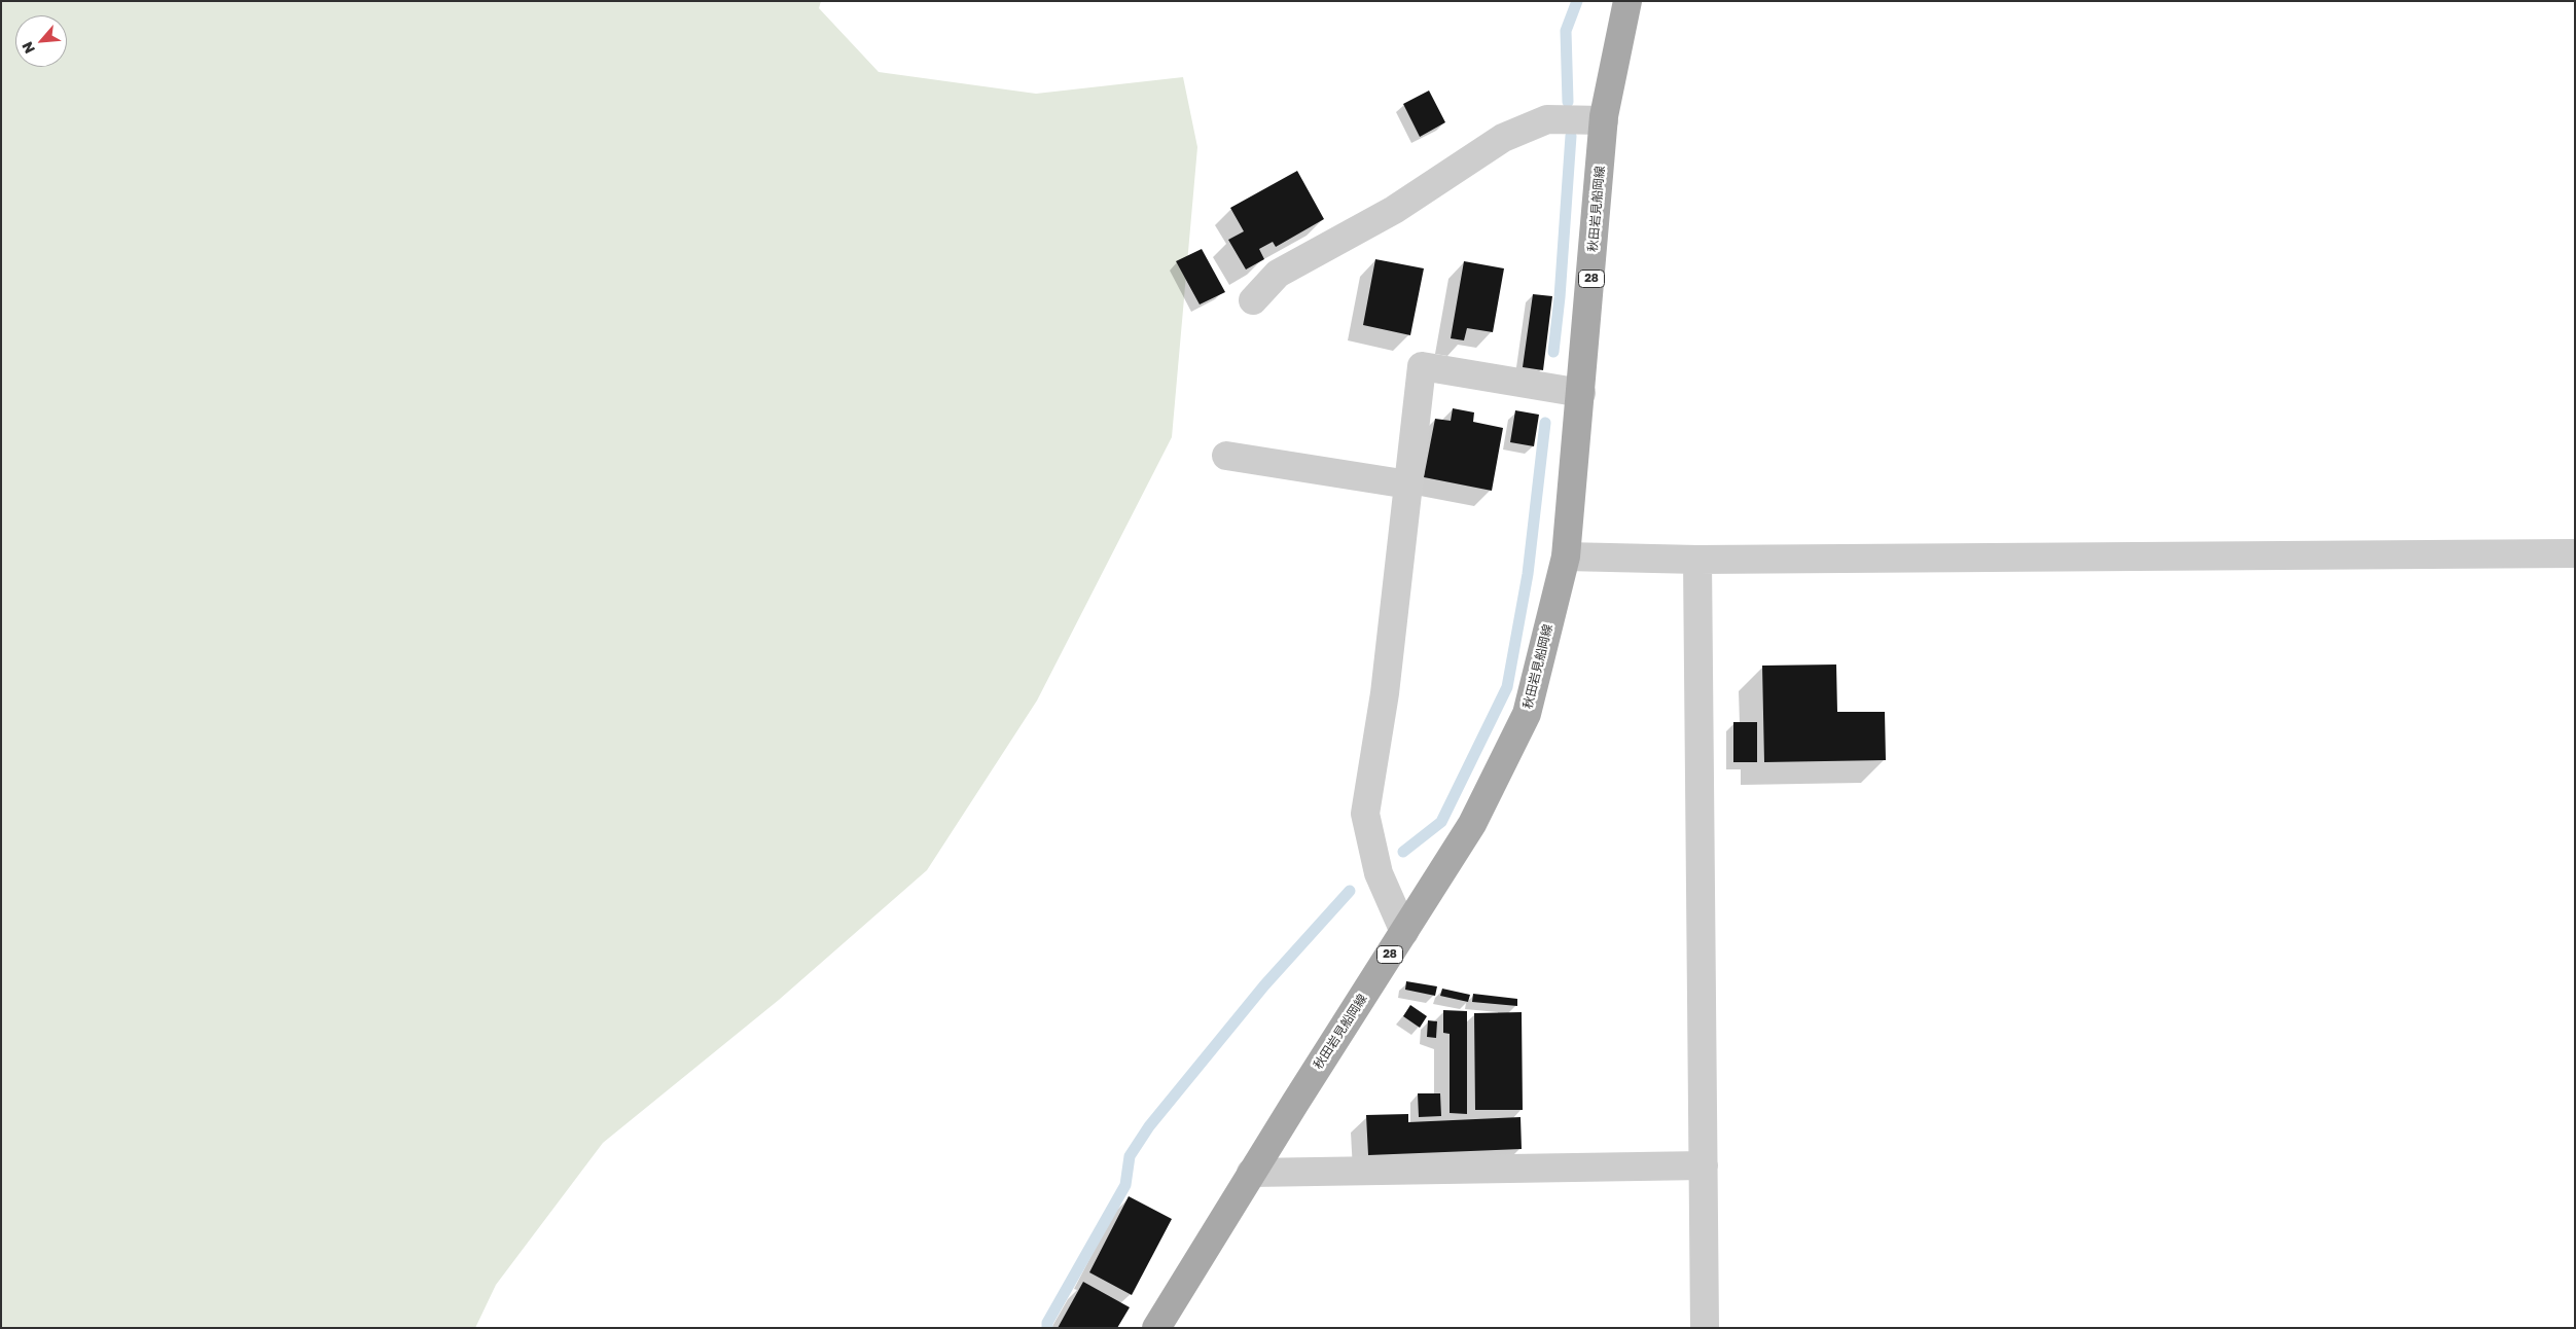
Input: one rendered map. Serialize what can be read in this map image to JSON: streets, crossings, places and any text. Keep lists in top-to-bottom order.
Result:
{
  "streets": {
    "main road": ["秋田岩見船岡線", "28"]
  },
  "north": "bottom left"
}
